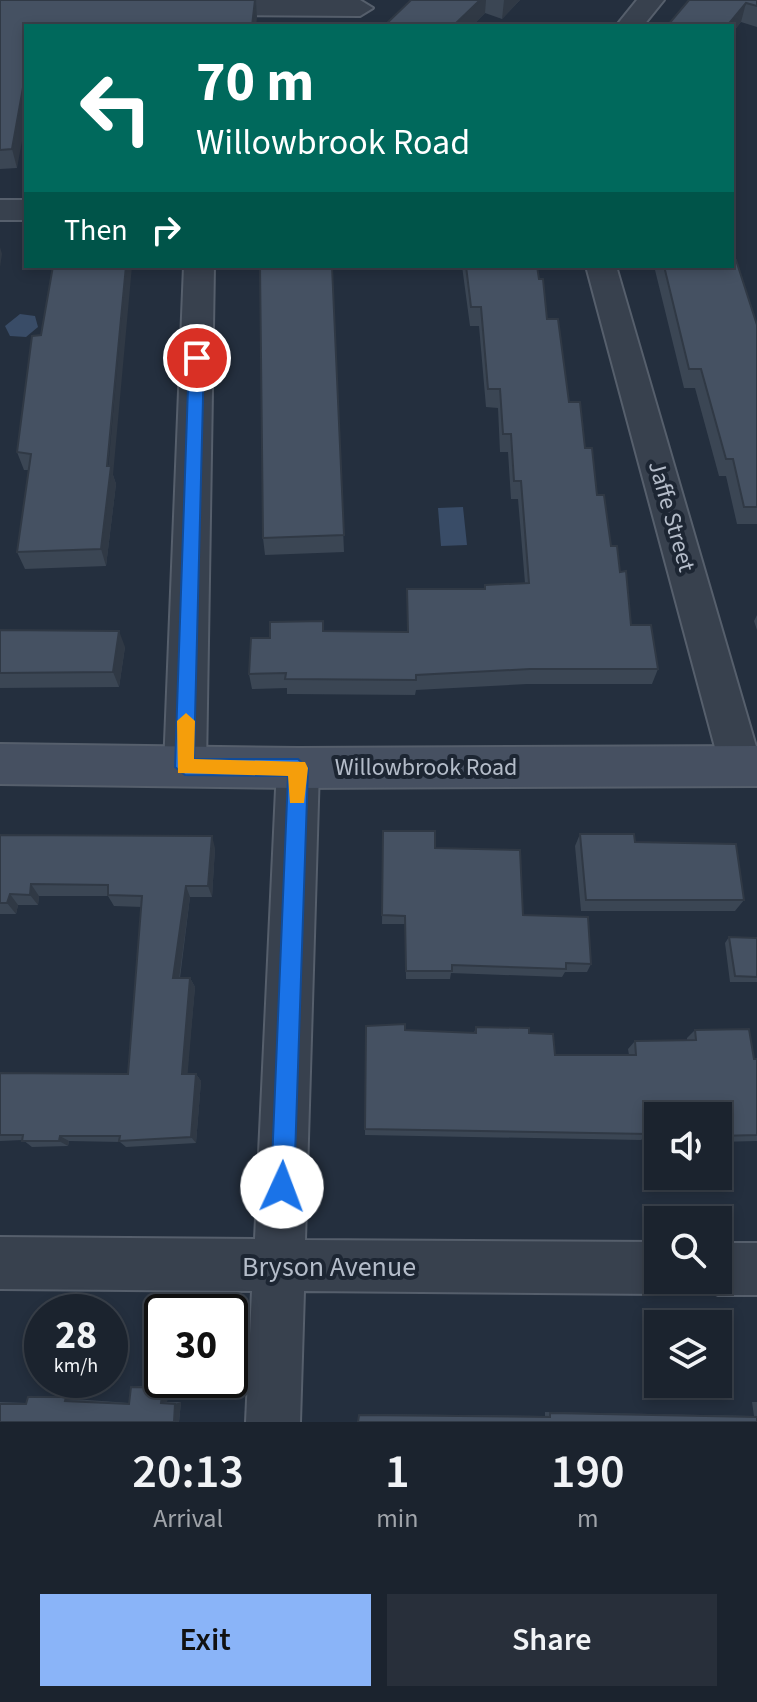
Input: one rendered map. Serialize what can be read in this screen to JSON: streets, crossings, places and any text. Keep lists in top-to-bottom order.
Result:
{
  "streets": {
    "street": ["Jaffe Street", "Willowbrook Road", "Bryson Avenue"]
  },
  "crossings": [
    ["Jaffe Street", "Willowbrook Road"]
  ],
  "page": {
    "turn": ["70 m", "Willowbrook Road"],
    "then": "Then",
    "speed": "28 km/h",
    "limit": "30",
    "eta": [
      "20:13",
      "Arrival",
      "1",
      "min",
      "190",
      "m"
    ],
    "buttons": ["Exit", "Share"]
  }
}
